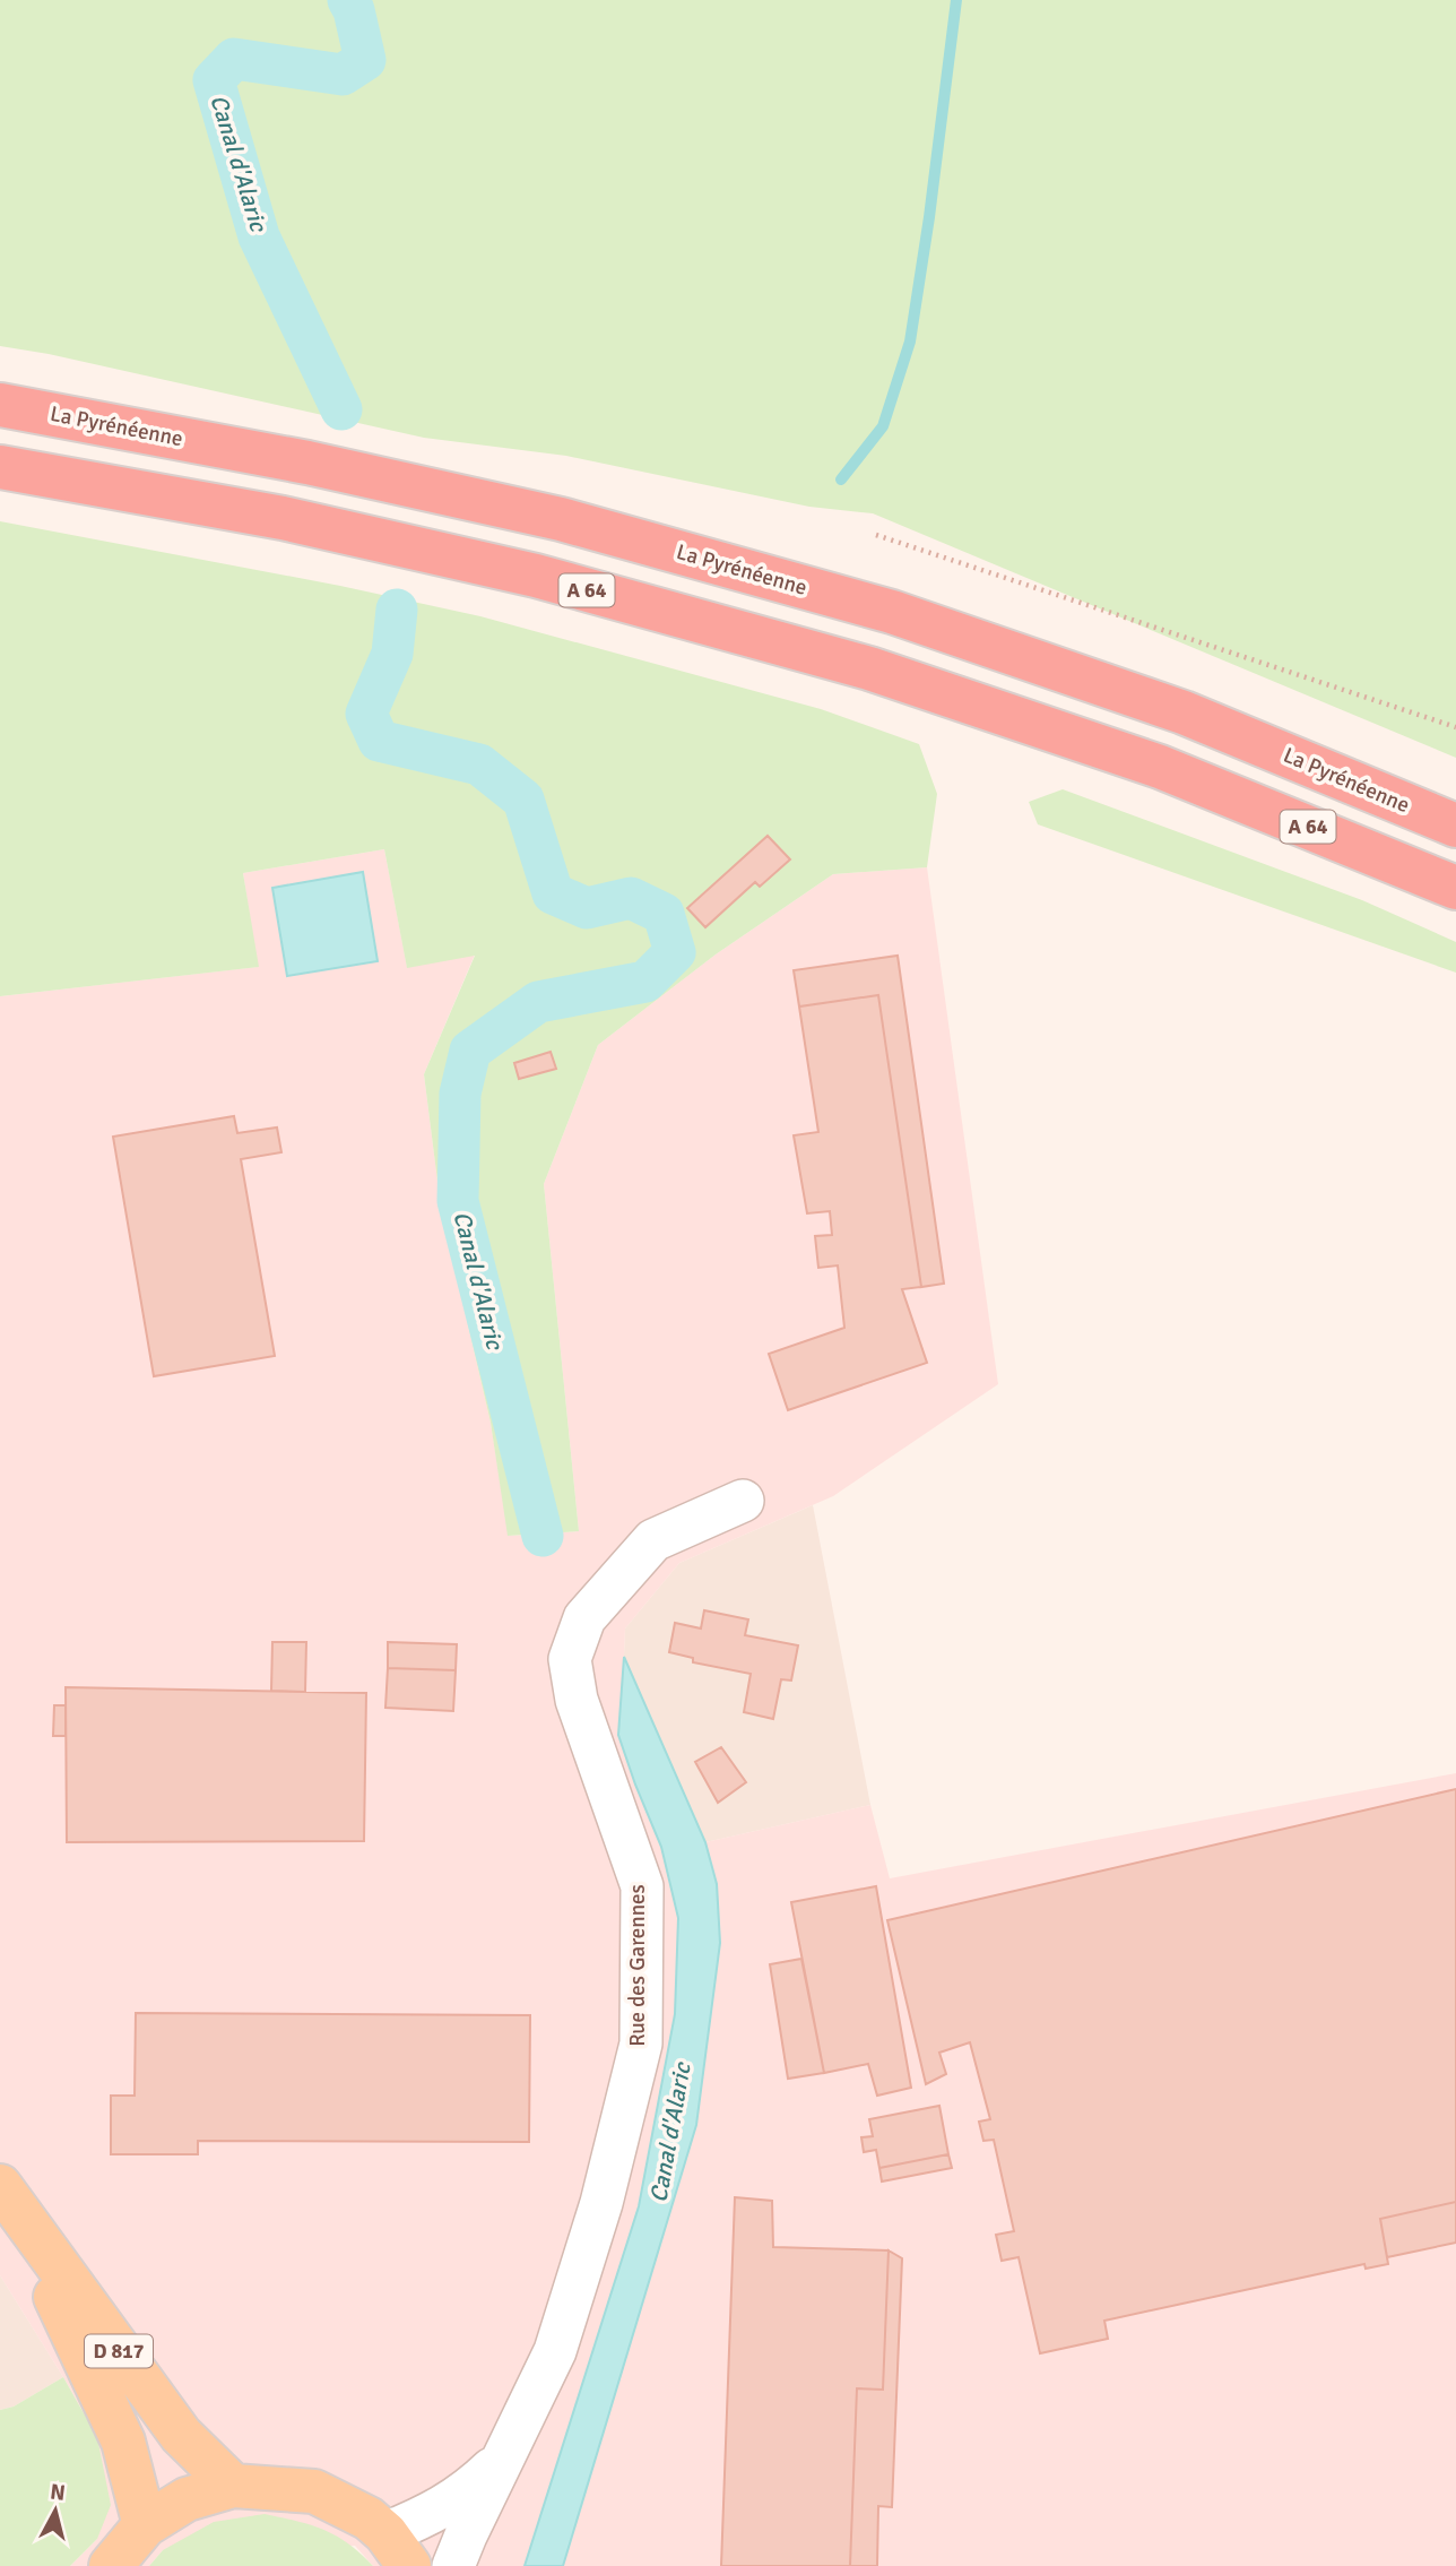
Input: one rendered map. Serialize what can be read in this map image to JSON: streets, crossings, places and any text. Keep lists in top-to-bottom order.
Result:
{
  "streets": {
    "highway": ["La Pyrénéenne", "A 64"],
    "main road": ["D 817"],
    "street": ["Rue des Garennes"]
  },
  "water": ["Canal d'Alaric"],
  "north": "top"
}
